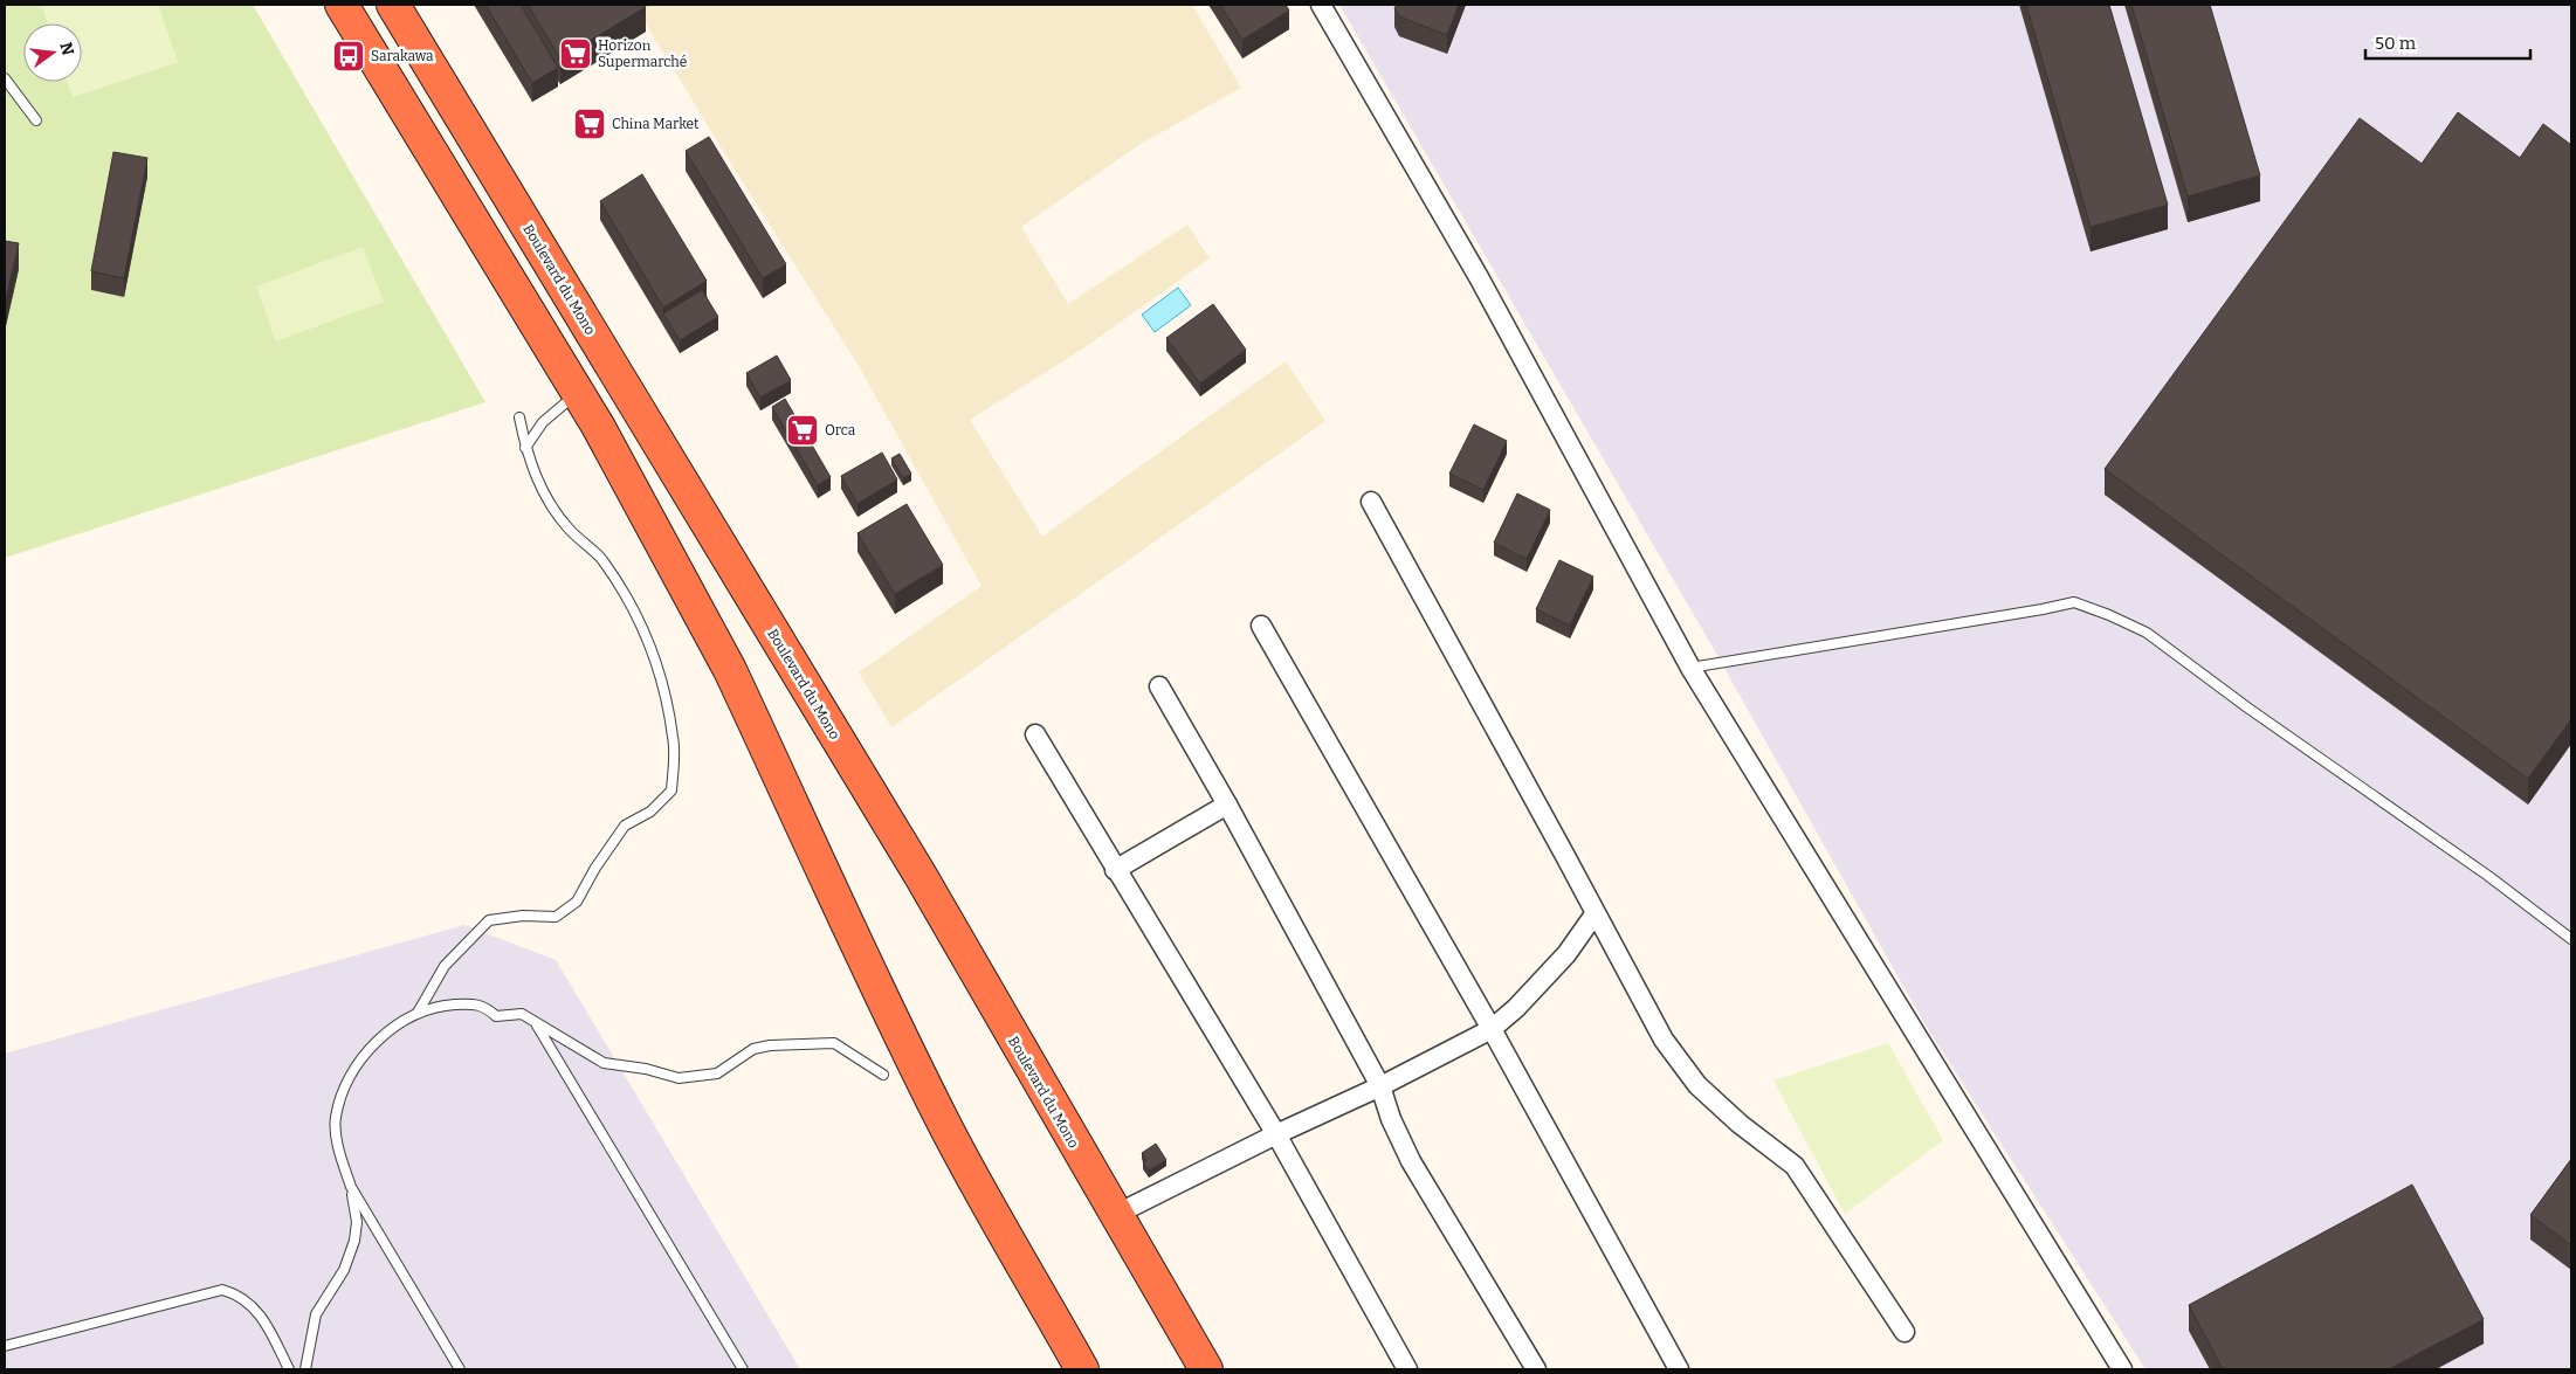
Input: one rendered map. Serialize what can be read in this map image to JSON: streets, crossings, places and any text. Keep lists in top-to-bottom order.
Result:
{
  "streets": {
    "highway": ["Boulevard du Mono"]
  },
  "places": {
    "supermarket": ["Horizon Supermarché", "China Market", "Orca"],
    "bus stop": ["Sarakawa"]
  },
  "scale_bar": "50 m",
  "north": "right"
}
